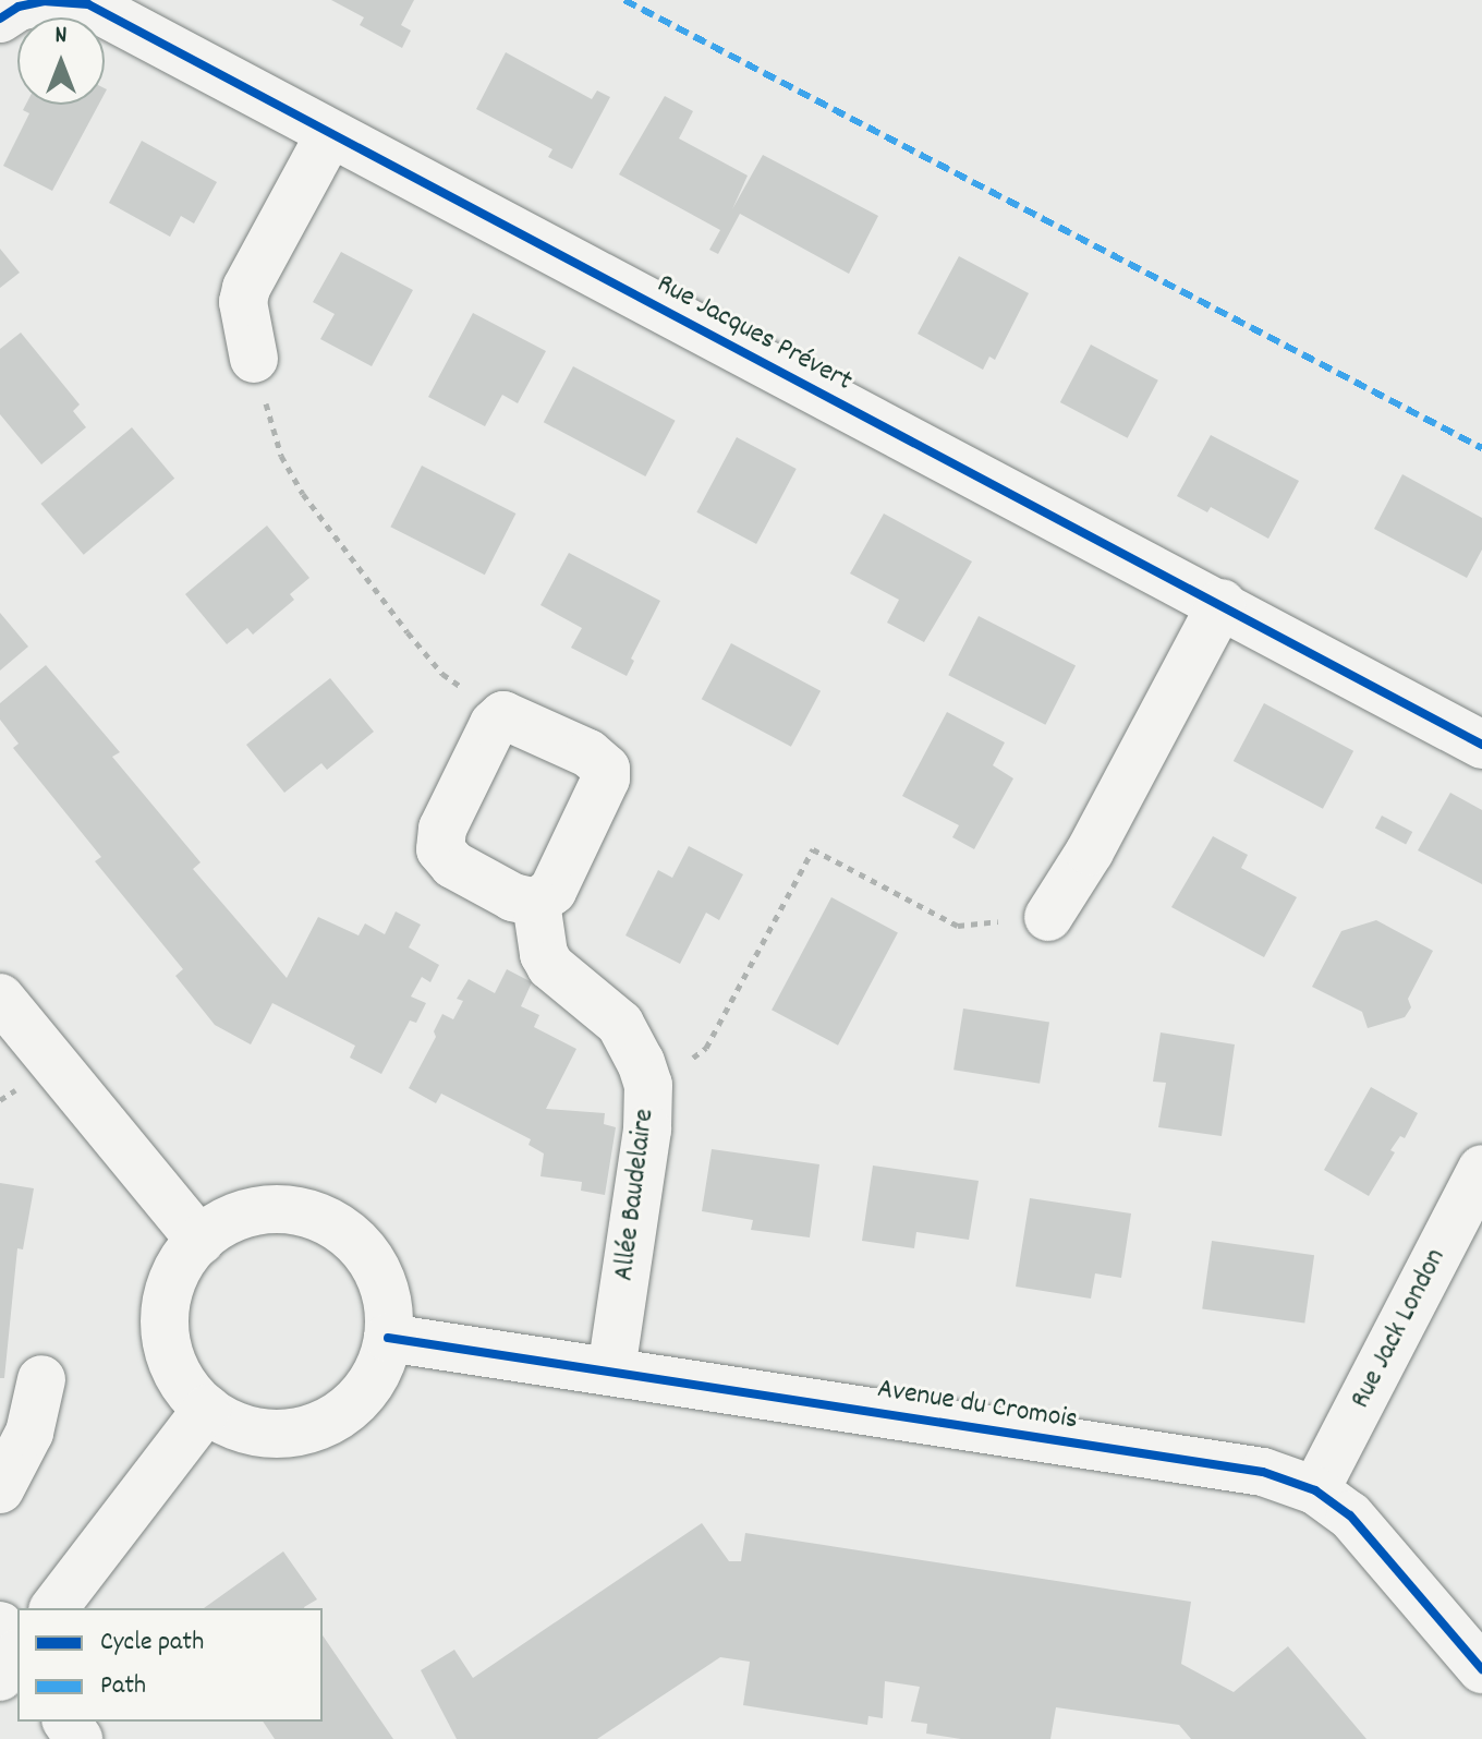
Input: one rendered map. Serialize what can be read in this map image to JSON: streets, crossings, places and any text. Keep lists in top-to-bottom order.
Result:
{
  "streets": {
    "street": [
      "Rue Jacques Prévert",
      "Allée Baudelaire",
      "Rue Jack London",
      "Avenue du Cromois"
    ]
  },
  "crossings": [
    ["Allée Baudelaire", "Avenue du Cromois"],
    ["Rue Jack London", "Avenue du Cromois"]
  ],
  "legend": ["Cycle path", "Path"],
  "north": "top"
}
